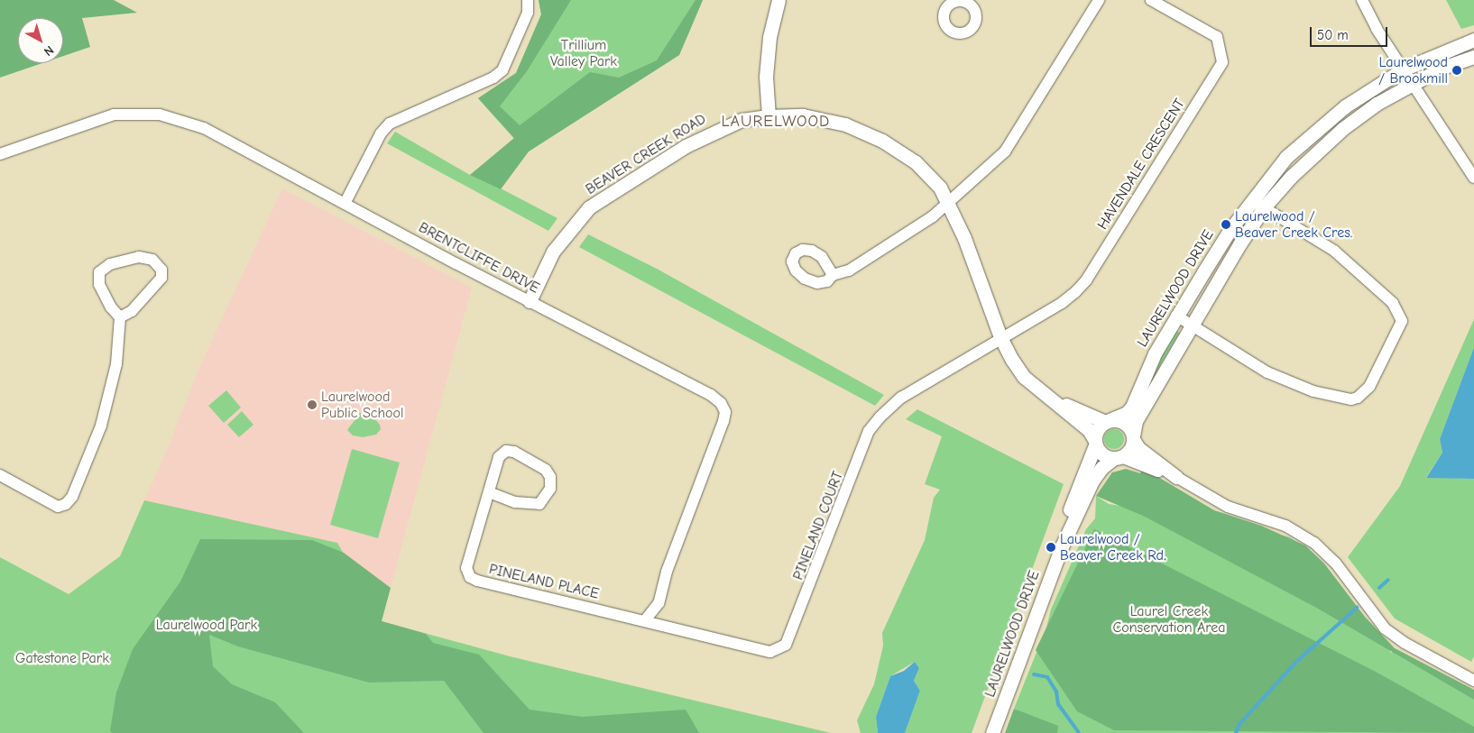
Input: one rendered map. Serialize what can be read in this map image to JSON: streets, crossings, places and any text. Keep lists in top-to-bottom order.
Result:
{
  "streets": {
    "street": [
      "BEAVER CREEK ROAD",
      "HAVENDALE CRESCENT",
      "BRENTCLIFFE DRIVE",
      "LAURELWOOD DRIVE",
      "PINELAND COURT",
      "PINELAND PLACE"
    ]
  },
  "crossings": [
    ["BEAVER CREEK ROAD", "HAVENDALE CRESCENT"],
    ["BEAVER CREEK ROAD", "BRENTCLIFFE DRIVE"],
    ["BEAVER CREEK ROAD", "LAURELWOOD DRIVE"],
    ["BEAVER CREEK ROAD", "PINELAND COURT"],
    ["HAVENDALE CRESCENT", "PINELAND COURT"],
    ["BRENTCLIFFE DRIVE", "PINELAND COURT"],
    ["BRENTCLIFFE DRIVE", "PINELAND PLACE"],
    ["PINELAND COURT", "PINELAND PLACE"]
  ],
  "districts": ["LAURELWOOD"],
  "parks": [
    "Trillium Valley Park",
    "Laurel Creek Conservation Area",
    "Laurelwood Park",
    "Gatestone Park"
  ],
  "places": [
    "Laurelwood / Brookmill",
    "Laurelwood / Beaver Creek Cres.",
    "Laurelwood Public School",
    "Laurelwood / Beaver Creek Rd."
  ],
  "scale_bar": "50 m",
  "north": "bottom right"
}
